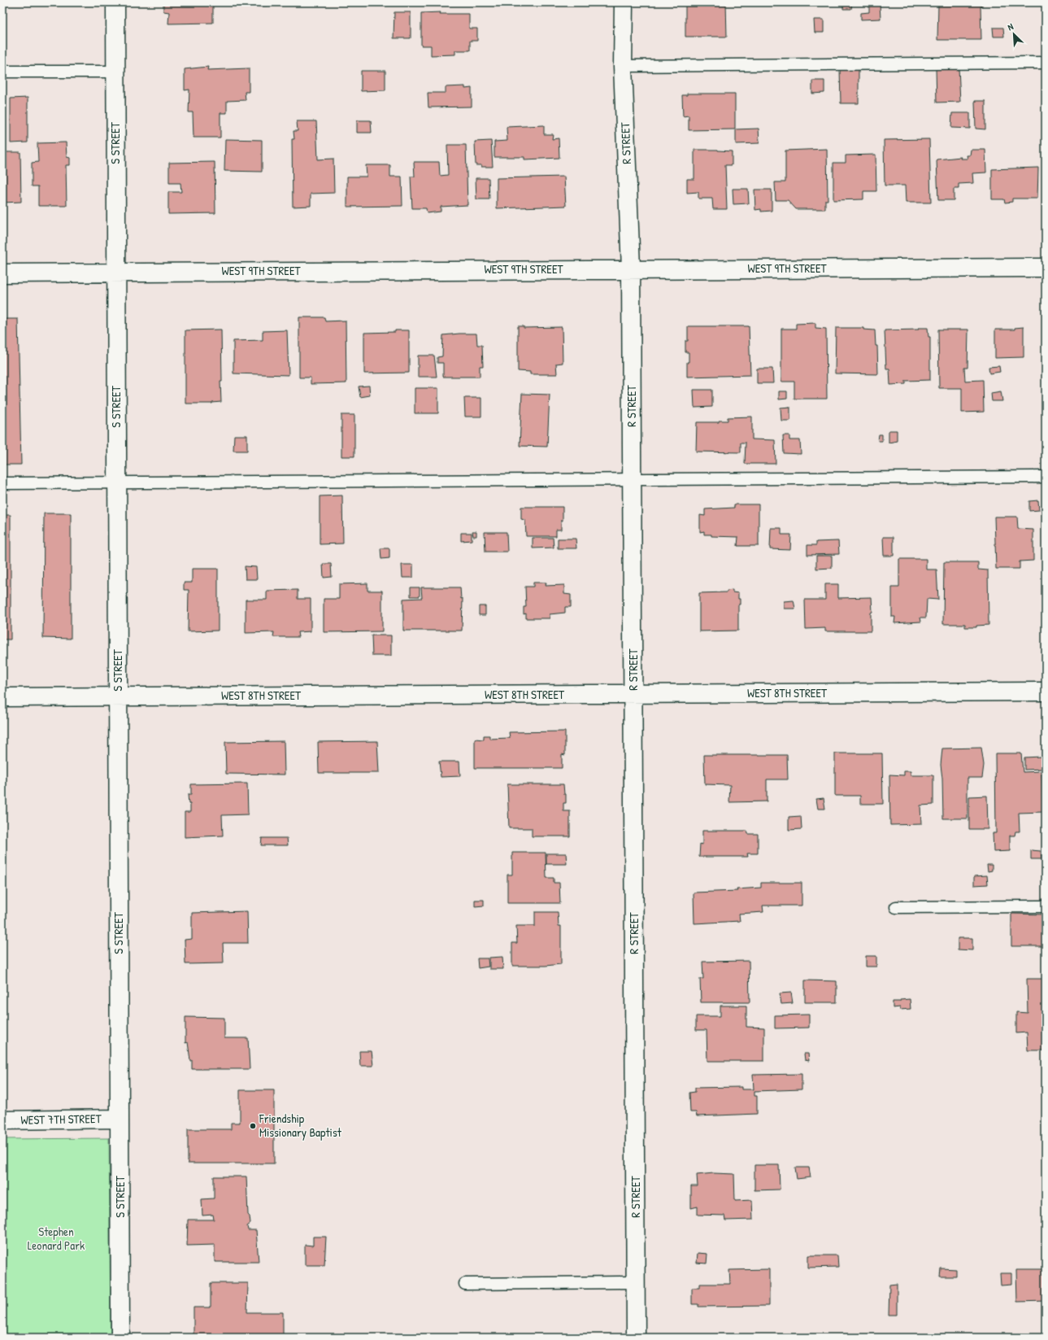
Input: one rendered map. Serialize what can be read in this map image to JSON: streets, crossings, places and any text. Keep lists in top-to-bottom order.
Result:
{
  "streets": {
    "street": [
      "S STREET",
      "R STREET",
      "WEST 9TH STREET",
      "WEST 8TH STREET",
      "WEST 7TH STREET"
    ]
  },
  "crossings": [
    ["S STREET", "WEST 9TH STREET"],
    ["S STREET", "WEST 8TH STREET"],
    ["S STREET", "WEST 7TH STREET"],
    ["R STREET", "WEST 9TH STREET"],
    ["R STREET", "WEST 8TH STREET"]
  ],
  "parks": ["Stephen Leonard Park"],
  "places": ["Friendship Missionary Baptist"],
  "north": "top left"
}
